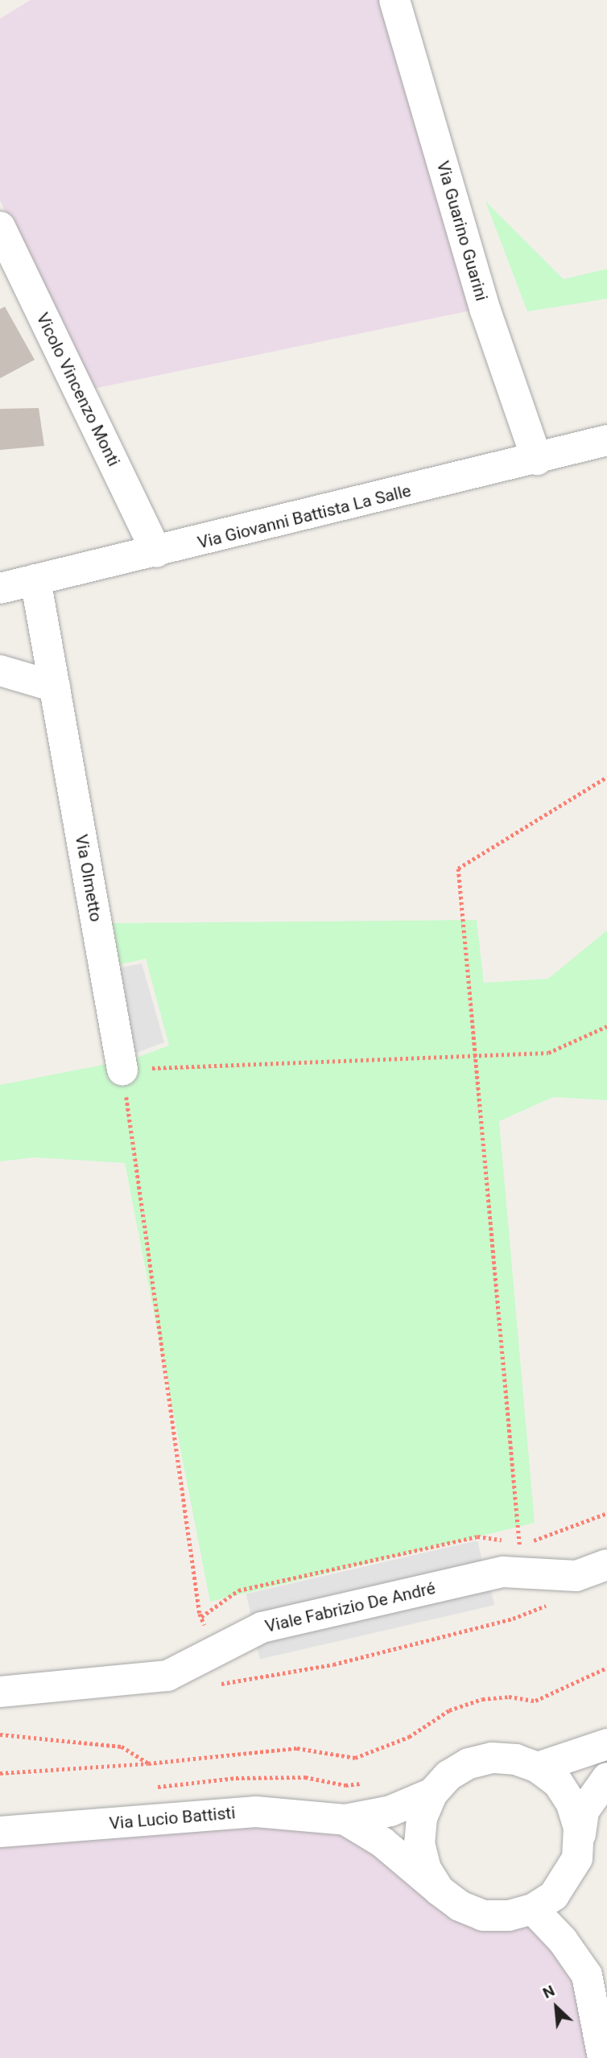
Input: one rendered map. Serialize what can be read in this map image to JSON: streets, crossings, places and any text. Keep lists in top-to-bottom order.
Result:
{
  "streets": {
    "street": [
      "Via Guarino Guarini",
      "Vicolo Vincenzo Monti",
      "Via Giovanni Battista La Salle",
      "Via Olmetto",
      "Viale Fabrizio De André",
      "Via Lucio Battisti"
    ]
  },
  "crossings": [
    ["Via Guarino Guarini", "Via Giovanni Battista La Salle"],
    ["Vicolo Vincenzo Monti", "Via Giovanni Battista La Salle"],
    ["Via Giovanni Battista La Salle", "Via Olmetto"]
  ],
  "north": "top left"
}
